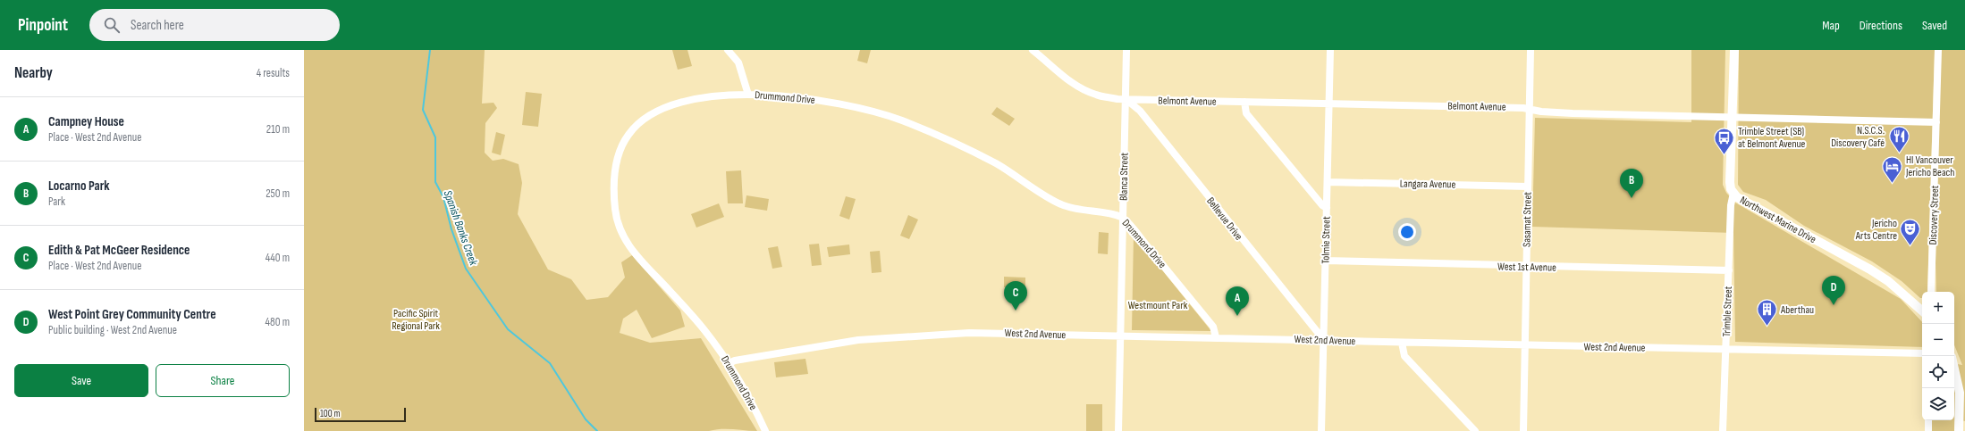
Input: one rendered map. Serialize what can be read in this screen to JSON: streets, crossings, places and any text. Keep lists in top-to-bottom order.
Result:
{
  "streets": {
    "street": [
      "Drummond Drive",
      "Belmont Avenue",
      "Blanca Street",
      "Langara Avenue",
      "Discovery Street",
      "Bellevue Drive",
      "Sasamat Street",
      "Northwest Marine Drive",
      "Tolmie Street",
      "West 1st Avenue",
      "Trimble Street",
      "West 2nd Avenue"
    ]
  },
  "crossings": [
    ["Drummond Drive", "Blanca Street"],
    ["Drummond Drive", "West 2nd Avenue"],
    ["Belmont Avenue", "Blanca Street"],
    ["Belmont Avenue", "Discovery Street"],
    ["Belmont Avenue", "Bellevue Drive"],
    ["Belmont Avenue", "Sasamat Street"],
    ["Belmont Avenue", "Northwest Marine Drive"],
    ["Belmont Avenue", "Tolmie Street"],
    ["Blanca Street", "Bellevue Drive"],
    ["Blanca Street", "West 2nd Avenue"],
    ["Langara Avenue", "Sasamat Street"],
    ["Langara Avenue", "Tolmie Street"],
    ["Bellevue Drive", "Tolmie Street"],
    ["Bellevue Drive", "West 2nd Avenue"],
    ["Sasamat Street", "West 1st Avenue"],
    ["Sasamat Street", "West 2nd Avenue"],
    ["Northwest Marine Drive", "Trimble Street"],
    ["Tolmie Street", "West 1st Avenue"],
    ["Tolmie Street", "West 2nd Avenue"],
    ["West 1st Avenue", "Trimble Street"],
    ["Trimble Street", "West 2nd Avenue"]
  ],
  "water": ["Spanish Banks Creek"],
  "parks": ["Westmount Park", "Pacific Spirit Regional Park"],
  "places": {
    "restaurant": ["N.S.C.S. Discovery Café"],
    "bus stop": ["Trimble Street (SB) at Belmont Avenue"],
    "hotel": ["HI Vancouver Jericho Beach"],
    "theatre": ["Jericho Arts Centre"],
    "building": ["Aberthau"]
  },
  "scale_bar": "100 m",
  "page": {
    "header": "Pinpoint",
    "search": "Search here",
    "nav": ["Map", "Directions", "Saved"],
    "heading": ["Nearby", "4 results"],
    "list": [
      {
        "mark": "A",
        "name": "Campney House",
        "note": "Place · West 2nd Avenue",
        "value": "210 m"
      },
      {
        "mark": "B",
        "name": "Locarno Park",
        "note": "Park",
        "value": "250 m"
      },
      {
        "mark": "C",
        "name": "Edith & Pat McGeer Residence",
        "note": "Place · West 2nd Avenue",
        "value": "440 m"
      },
      {
        "mark": "D",
        "name": "West Point Grey Community Centre",
        "note": "Public building · West 2nd Avenue",
        "value": "480 m"
      }
    ],
    "pins": [
      "B",
      "D",
      "C",
      "A"
    ],
    "map_buttons": ["+", "−"],
    "buttons": ["Save", "Share"],
    "scale": "100 m"
  }
}
